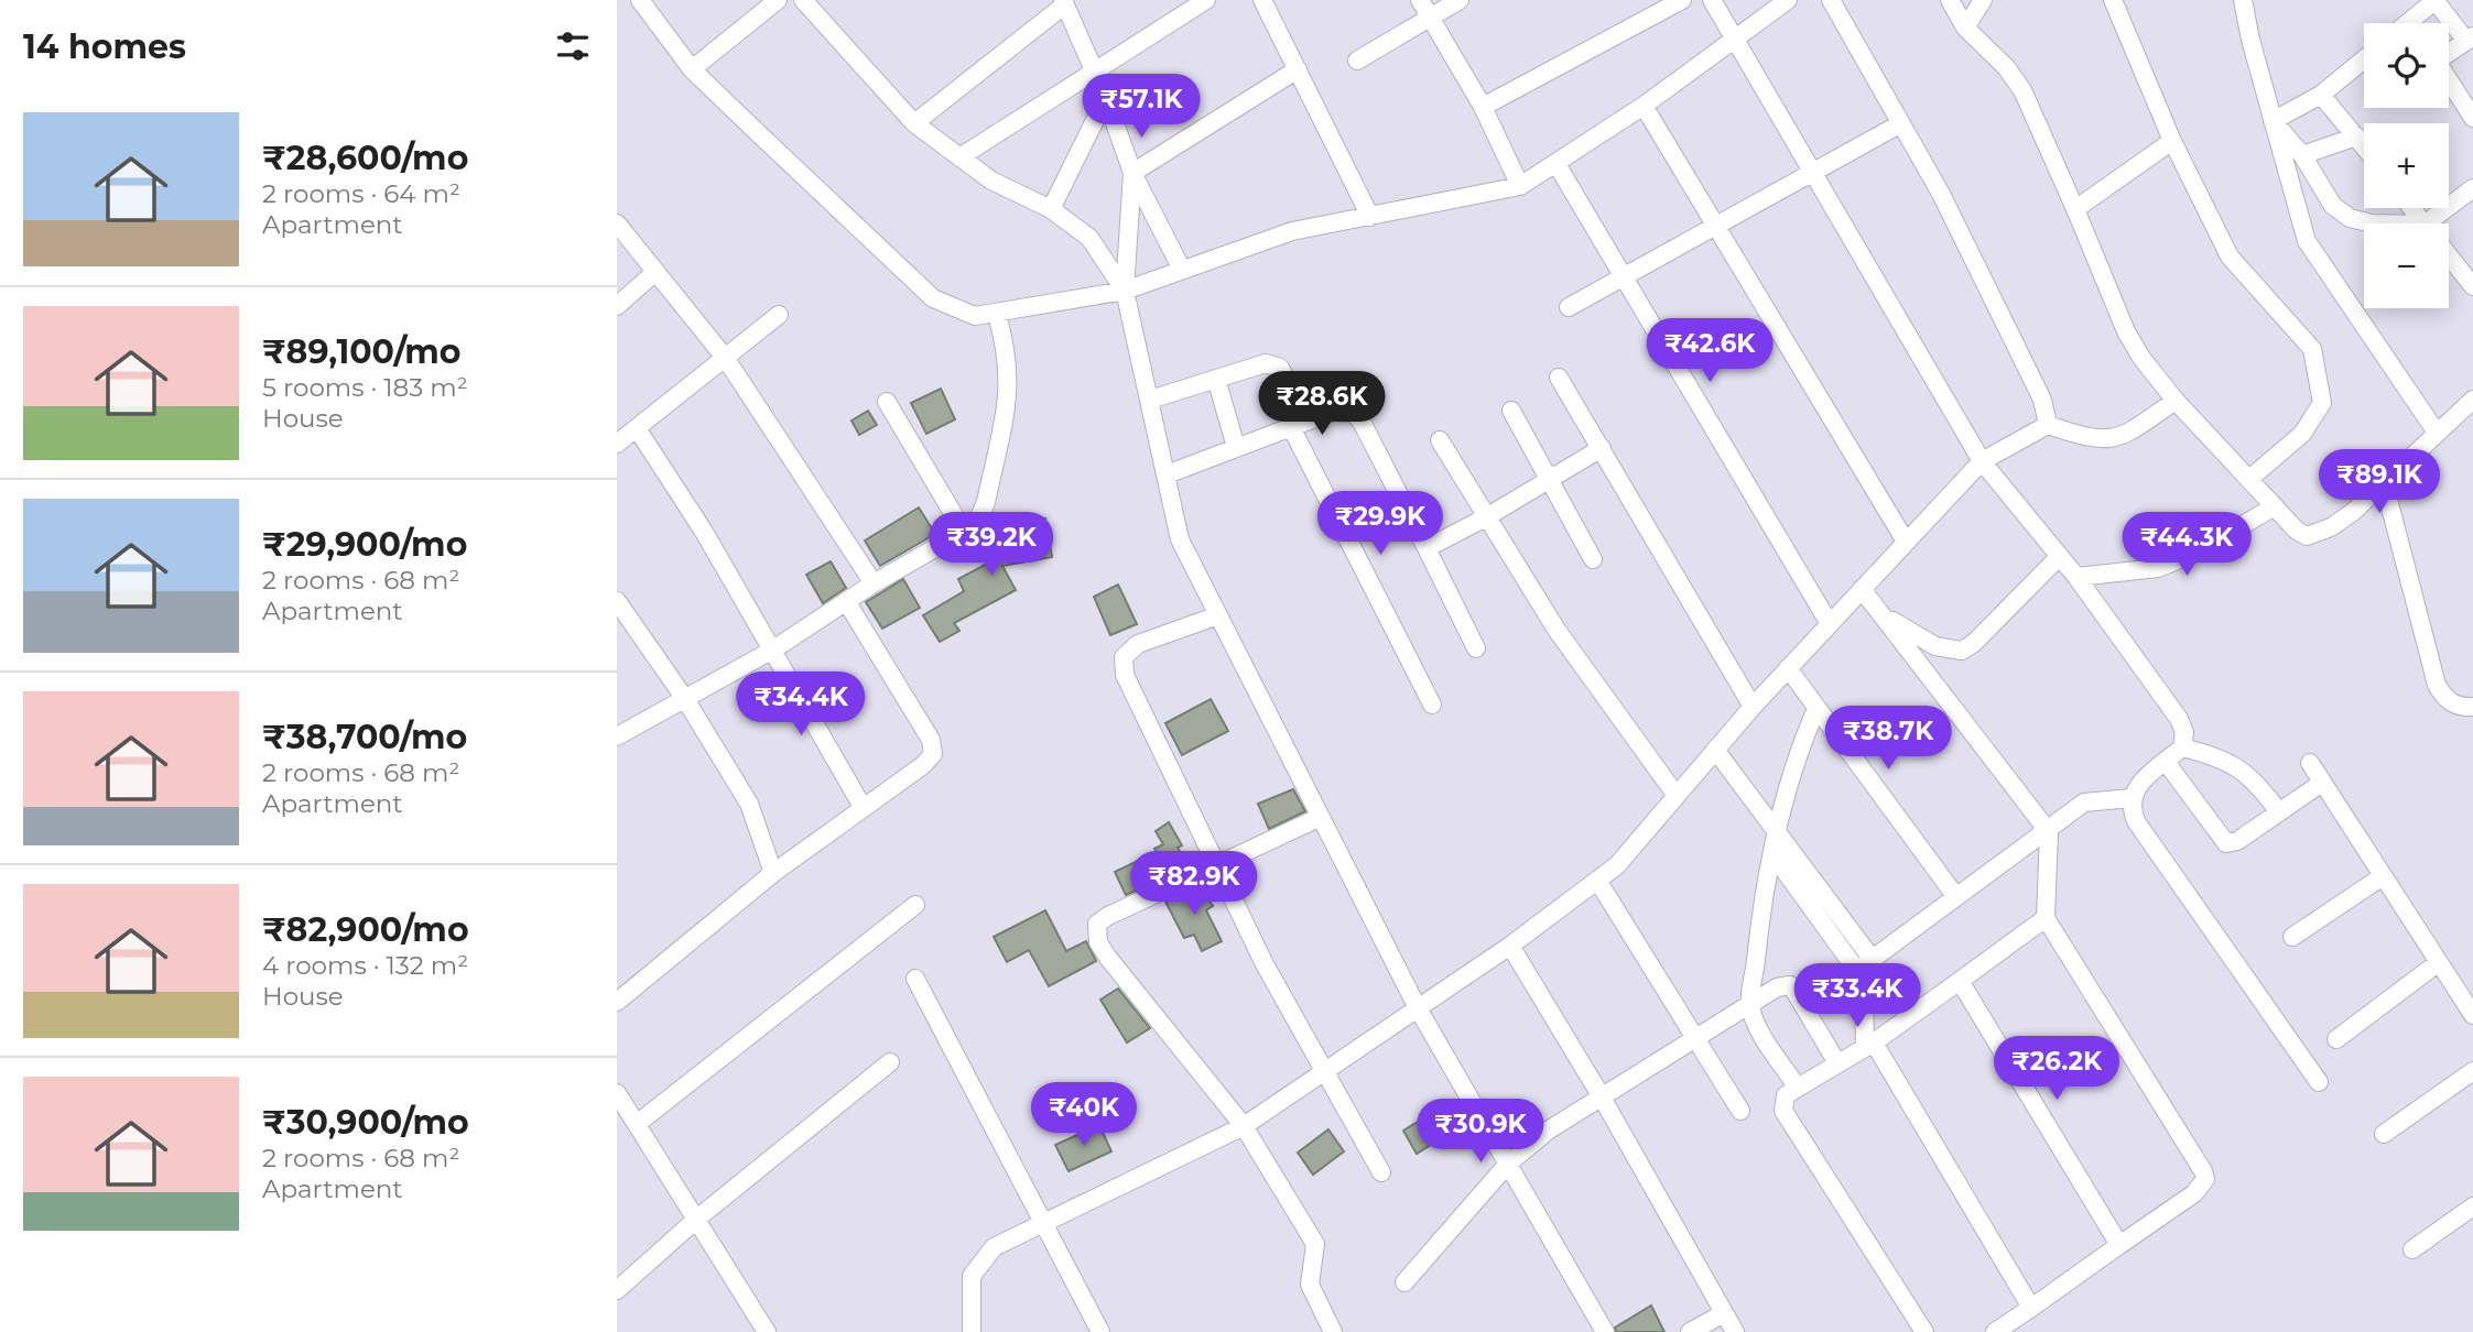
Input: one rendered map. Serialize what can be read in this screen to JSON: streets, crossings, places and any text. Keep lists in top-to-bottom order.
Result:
{
  "page": {
    "heading": "14 homes",
    "map_buttons": ["+", "−"],
    "price": [
      "₹57.1K",
      "₹42.6K",
      "₹28.6K",
      "₹89.1K",
      "₹29.9K",
      "₹39.2K",
      "₹44.3K",
      "₹34.4K",
      "₹38.7K",
      "₹82.9K",
      "₹33.4K",
      "₹26.2K",
      "₹40K",
      "₹30.9K"
    ],
    "list": [
      {
        "name": "₹28,600/mo",
        "note": "2 rooms · 64 m² · Apartment"
      },
      {
        "name": "₹89,100/mo",
        "note": "5 rooms · 183 m² · House"
      },
      {
        "name": "₹29,900/mo",
        "note": "2 rooms · 68 m² · Apartment"
      },
      {
        "name": "₹38,700/mo",
        "note": "2 rooms · 68 m² · Apartment"
      },
      {
        "name": "₹82,900/mo",
        "note": "4 rooms · 132 m² · House"
      },
      {
        "name": "₹30,900/mo",
        "note": "2 rooms · 68 m² · Apartment"
      }
    ]
  }
}
